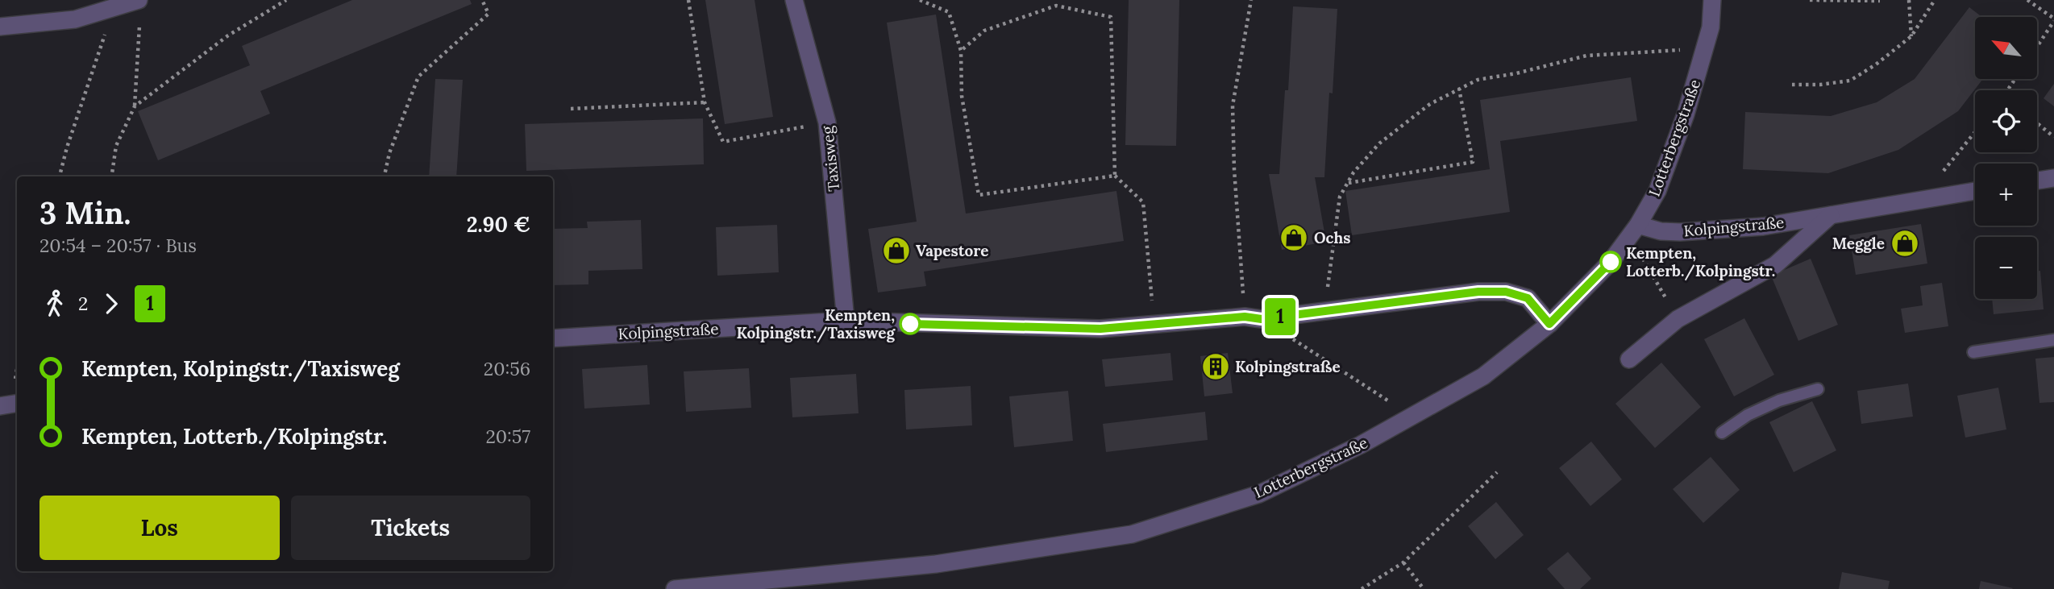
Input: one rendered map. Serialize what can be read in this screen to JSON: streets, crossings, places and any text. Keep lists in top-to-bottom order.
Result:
{
  "streets": {
    "street": ["Lotterbergstraße", "Taxisweg", "Kolpingstraße"]
  },
  "crossings": [
    ["Lotterbergstraße", "Kolpingstraße"],
    ["Taxisweg", "Kolpingstraße"]
  ],
  "places": {
    "shop": ["Ochs", "Meggle", "Vapestore"],
    "other": ["Kempten, Lotterb./Kolpingstr.", "Kempten, Kolpingstr./Taxisweg"],
    "building": ["Kolpingstraße"]
  },
  "lines": ["bus line 1"],
  "north": "top left",
  "page": {
    "on_map": "1",
    "map_buttons": ["+", "−"],
    "heading": ["3 Min.", "20:54 – 20:57 · Bus", "2.90 €"],
    "legs": ["2", "1"],
    "list": [
      {
        "name": "Kempten, Kolpingstr./Taxisweg",
        "value": "20:56"
      },
      {
        "name": "Kempten, Lotterb./Kolpingstr.",
        "value": "20:57"
      }
    ],
    "buttons": ["Los", "Tickets"]
  }
}
